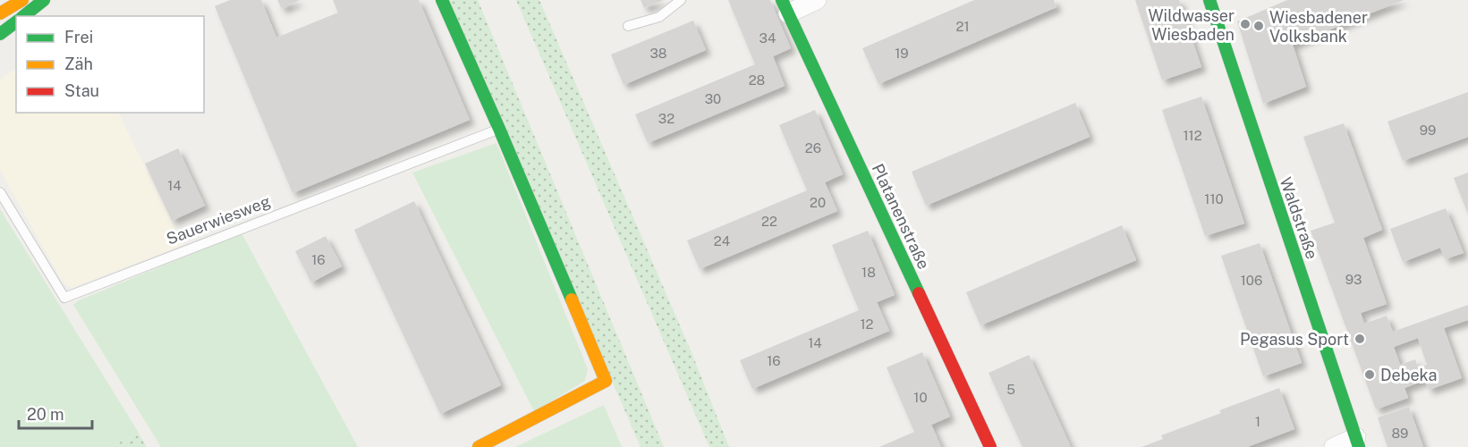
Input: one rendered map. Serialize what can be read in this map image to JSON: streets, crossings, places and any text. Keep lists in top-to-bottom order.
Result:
{
  "streets": {
    "main road": ["Platanenstraße", "Waldstraße"],
    "lane": ["Sauerwiesweg"]
  },
  "places": [
    "Wildwasser Wiesbaden",
    "Wiesbadener Volksbank",
    "Pegasus Sport",
    "Debeka"
  ],
  "house_numbers": [
    "21",
    "34",
    "38",
    "19",
    "28",
    "30",
    "32",
    "99",
    "112",
    "26",
    "14",
    "110",
    "20",
    "22",
    "24",
    "16",
    "18",
    "93",
    "106",
    "12",
    "14",
    "16",
    "5",
    "10",
    "1",
    "89"
  ],
  "legend": ["Frei", "Zäh", "Stau"],
  "scale_bar": "20 m"
}
